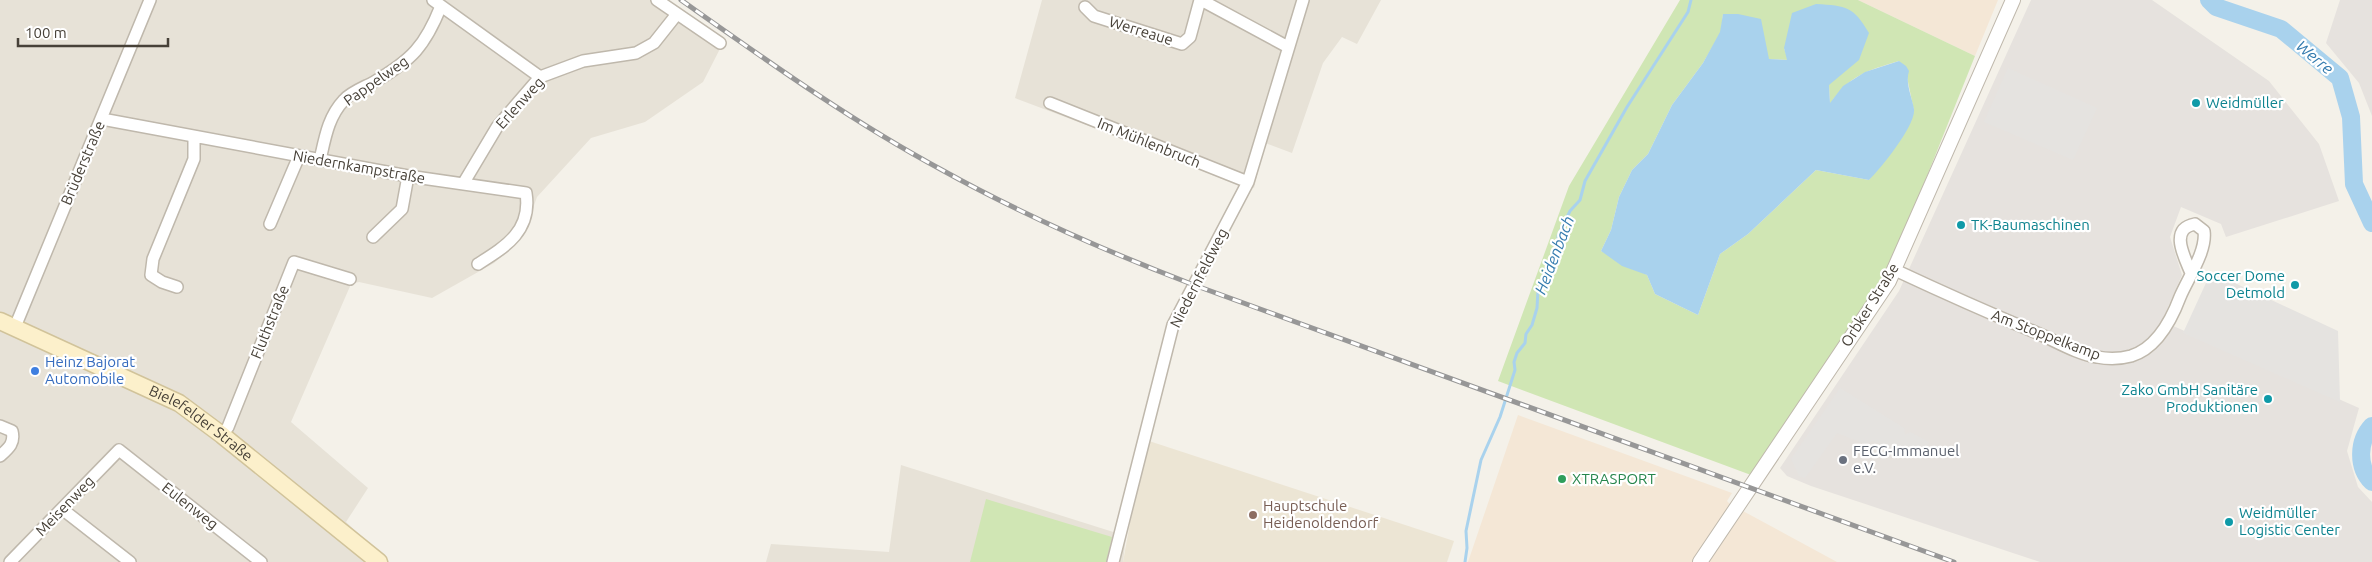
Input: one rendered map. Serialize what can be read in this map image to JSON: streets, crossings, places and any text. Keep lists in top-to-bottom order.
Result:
{
  "streets": {
    "main road": ["Bielefelder Straße"],
    "street": [
      "Werreaue",
      "Pappelweg",
      "Erlenweg",
      "Im Mühlenbruch",
      "Brüderstraße",
      "Niedernkampstraße",
      "Niedernfeldweg",
      "Orbker Straße",
      "Fluthstraße",
      "Am Stoppelkamp",
      "Meisenweg",
      "Eulenweg"
    ]
  },
  "crossings": [
    ["Werreaue", "Niedernfeldweg"],
    ["Pappelweg", "Niedernkampstraße"],
    ["Erlenweg", "Niedernkampstraße"],
    ["Im Mühlenbruch", "Niedernfeldweg"],
    ["Brüderstraße", "Niedernkampstraße"],
    ["Brüderstraße", "Bielefelder Straße"],
    ["Orbker Straße", "Am Stoppelkamp"],
    ["Fluthstraße", "Bielefelder Straße"],
    ["Meisenweg", "Eulenweg"]
  ],
  "water": ["Werre", "Heidenbach"],
  "places": [
    "Weidmüller",
    "TK-Baumaschinen",
    "Soccer Dome Detmold",
    "Heinz Bajorat Automobile",
    "Zako GmbH Sanitäre Produktionen",
    "FECG-Immanuel e.V.",
    "XTRASPORT",
    "Hauptschule Heidenoldendorf",
    "Weidmüller Logistic Center"
  ],
  "scale_bar": "100 m"
}
